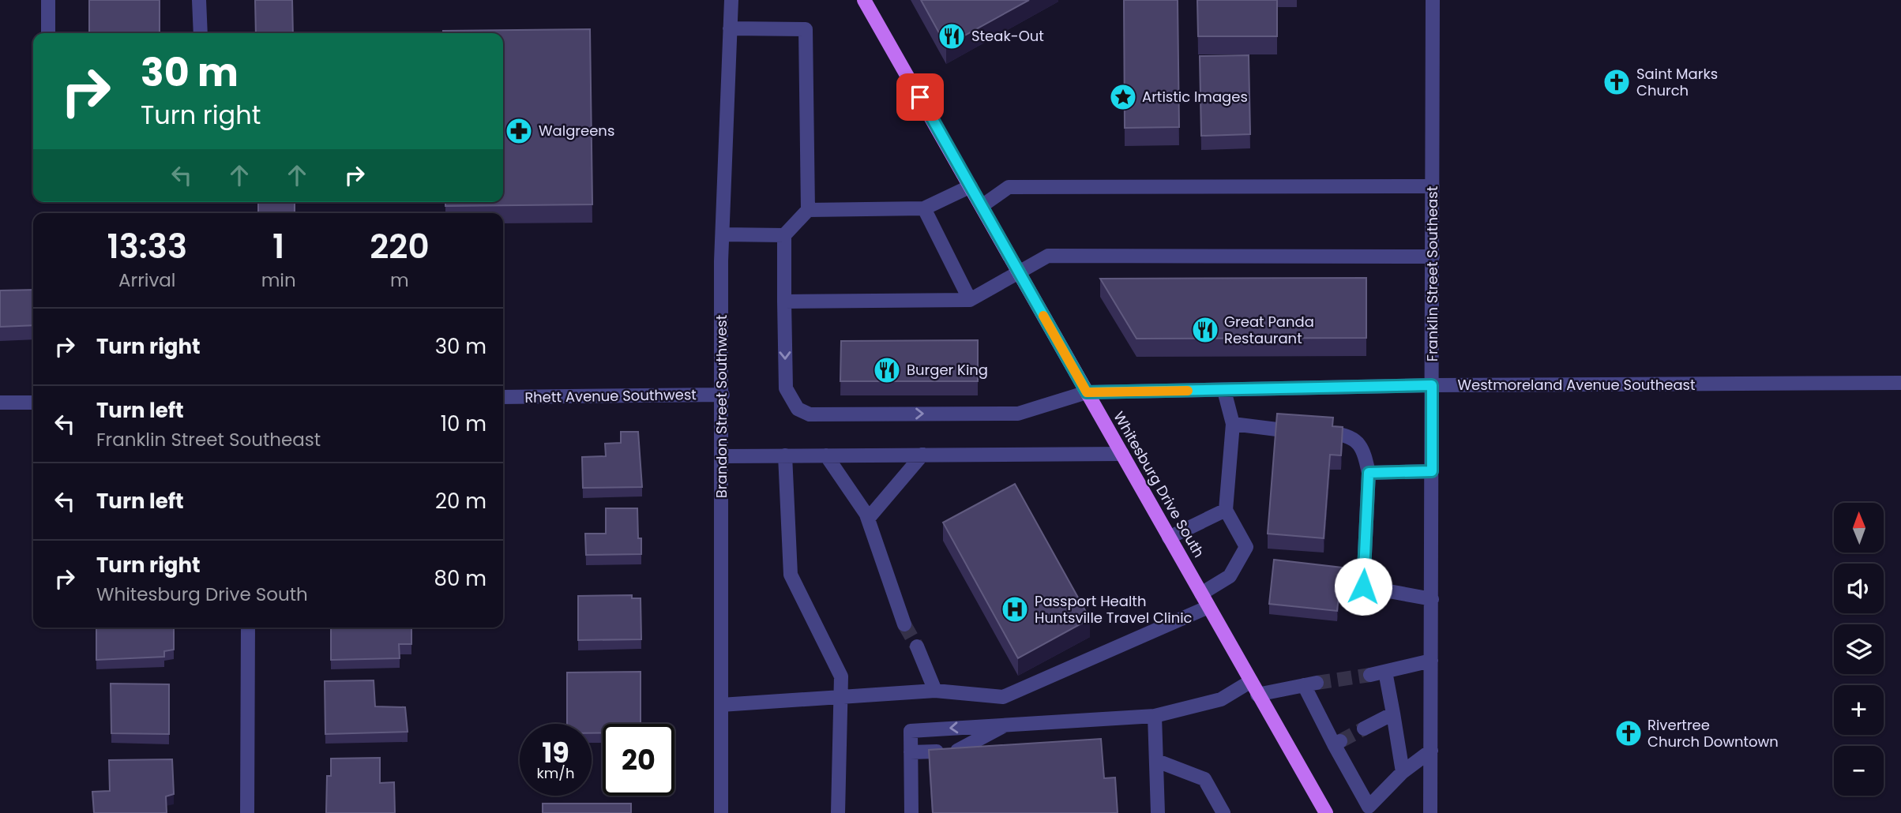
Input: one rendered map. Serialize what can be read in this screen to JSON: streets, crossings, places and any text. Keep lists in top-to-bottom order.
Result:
{
  "streets": {
    "main road": ["Whitesburg Drive South"],
    "street": [
      "Franklin Street Southeast",
      "Westmoreland Avenue Southeast",
      "Rhett Avenue Southwest",
      "Brandon Street Southwest"
    ]
  },
  "crossings": [
    ["Franklin Street Southeast", "Westmoreland Avenue Southeast"],
    ["Westmoreland Avenue Southeast", "Whitesburg Drive South"],
    ["Rhett Avenue Southwest", "Brandon Street Southwest"]
  ],
  "places": {
    "restaurant": ["Steak-Out", "Great Panda Restaurant", "Burger King"],
    "church": ["Saint Marks Church", "Rivertree Church Downtown"],
    "place": ["Artistic Images"],
    "pharmacy": ["Walgreens"],
    "hospital": ["Passport Health Huntsville Travel Clinic"]
  },
  "north": "top",
  "page": {
    "turn": ["30 m", "Turn right"],
    "eta": [
      "13:33",
      "Arrival",
      "1",
      "min",
      "220",
      "m"
    ],
    "list": [
      {
        "name": "Turn right",
        "value": "30 m"
      },
      {
        "name": "Turn left",
        "note": "Franklin Street Southeast",
        "value": "10 m"
      },
      {
        "name": "Turn left",
        "value": "20 m"
      },
      {
        "name": "Turn right",
        "note": "Whitesburg Drive South",
        "value": "80 m"
      }
    ],
    "map_buttons": ["+", "−"],
    "speed": "19 km/h",
    "limit": "20"
  }
}
